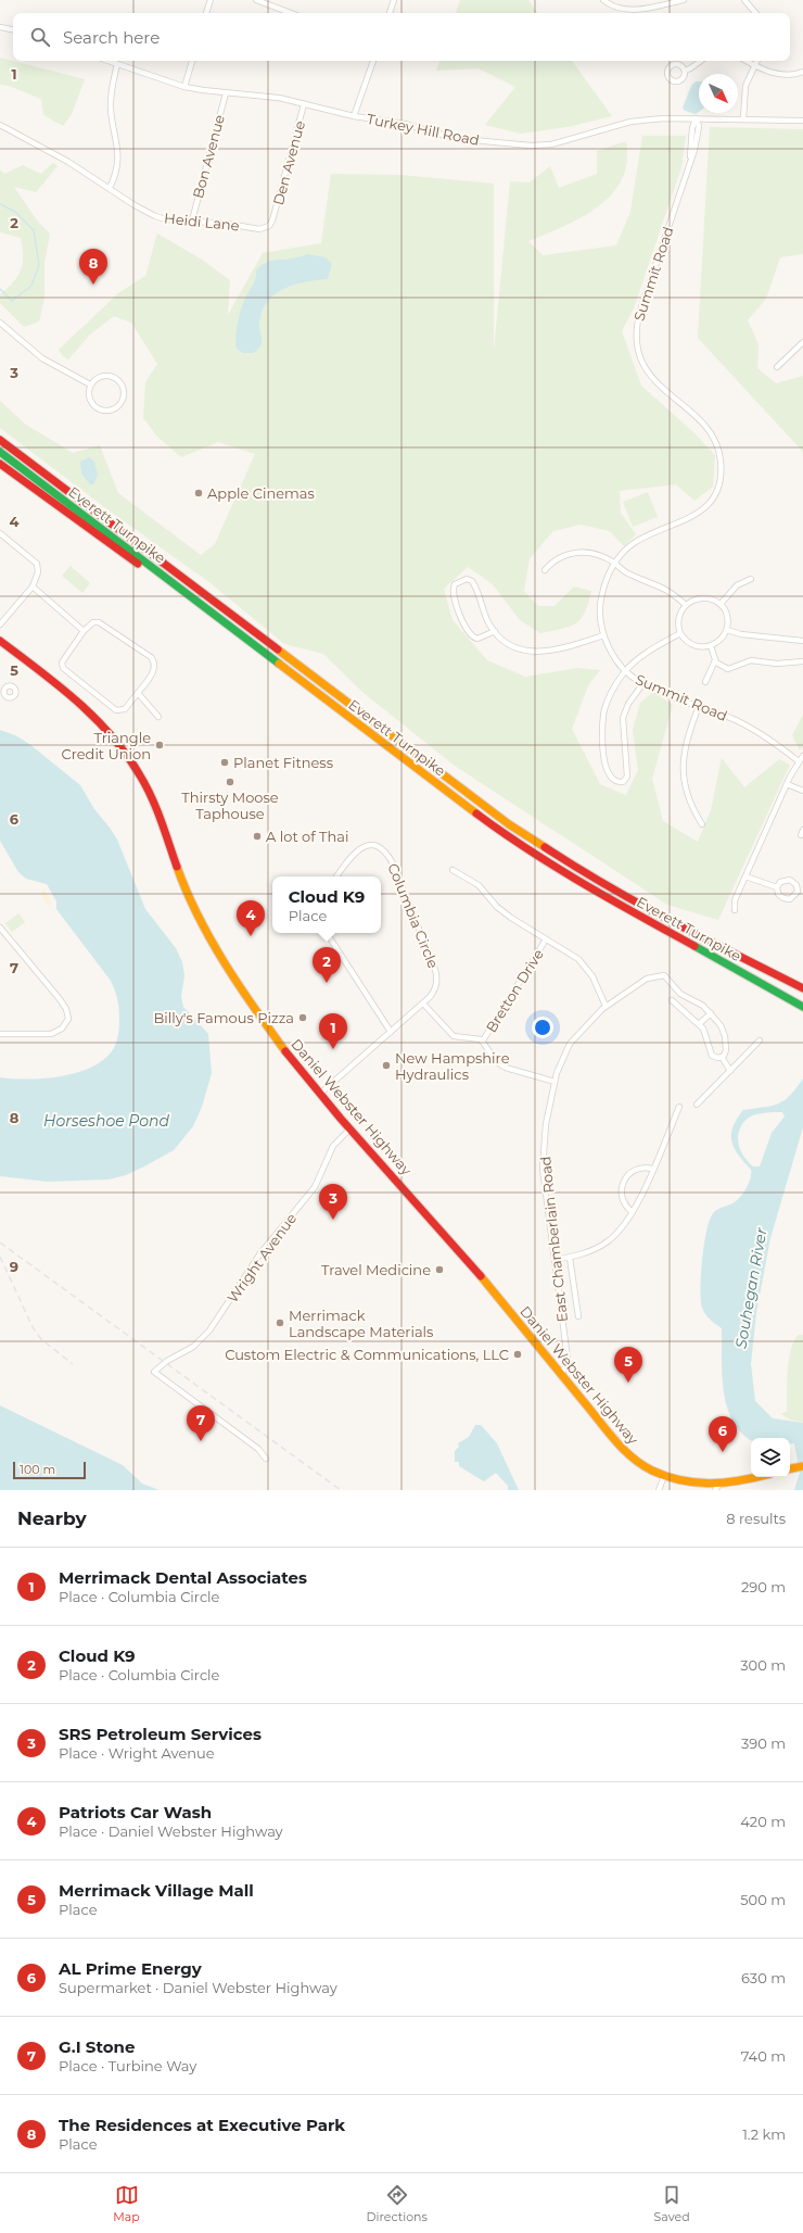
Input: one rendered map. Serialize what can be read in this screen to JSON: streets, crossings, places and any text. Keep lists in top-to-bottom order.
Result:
{
  "streets": {
    "main road": ["Everett Turnpike", "Daniel Webster Highway"],
    "street": [
      "Turkey Hill Road",
      "Bon Avenue",
      "Den Avenue",
      "Heidi Lane",
      "Summit Road",
      "Columbia Circle",
      "Bretton Drive",
      "East Chamberlain Road",
      "Wright Avenue"
    ]
  },
  "crossings": [
    ["Turkey Hill Road", "Bon Avenue"],
    ["Turkey Hill Road", "Den Avenue"],
    ["Turkey Hill Road", "Summit Road"],
    ["Bon Avenue", "Heidi Lane"],
    ["Den Avenue", "Heidi Lane"],
    ["Columbia Circle", "Daniel Webster Highway"],
    ["Daniel Webster Highway", "East Chamberlain Road"],
    ["Daniel Webster Highway", "Wright Avenue"]
  ],
  "water": ["Horseshoe Pond", "Souhegan River"],
  "places": [
    "Apple Cinemas",
    "Triangle Credit Union",
    "Planet Fitness",
    "Thirsty Moose Taphouse",
    "A lot of Thai",
    "Billy's Famous Pizza",
    "New Hampshire Hydraulics",
    "Travel Medicine",
    "Merrimack Landscape Materials",
    "Custom Electric & Communications, LLC"
  ],
  "scale_bar": "100 m",
  "north": "bottom right",
  "page": {
    "search": "Search here",
    "pins": [
      "8",
      "4",
      "2",
      "1",
      "3",
      "5",
      "7",
      "6"
    ],
    "popup": ["Cloud K9", "Place"],
    "scale": "100 m",
    "heading": ["Nearby", "8 results"],
    "list": [
      {
        "mark": "1",
        "name": "Merrimack Dental Associates",
        "note": "Place · Columbia Circle",
        "value": "290 m"
      },
      {
        "mark": "2",
        "name": "Cloud K9",
        "note": "Place · Columbia Circle",
        "value": "300 m"
      },
      {
        "mark": "3",
        "name": "SRS Petroleum Services",
        "note": "Place · Wright Avenue",
        "value": "390 m"
      },
      {
        "mark": "4",
        "name": "Patriots Car Wash",
        "note": "Place · Daniel Webster Highway",
        "value": "420 m"
      },
      {
        "mark": "5",
        "name": "Merrimack Village Mall",
        "note": "Place",
        "value": "500 m"
      },
      {
        "mark": "6",
        "name": "AL Prime Energy",
        "note": "Supermarket · Daniel Webster Highway",
        "value": "630 m"
      },
      {
        "mark": "7",
        "name": "G.I Stone",
        "note": "Place · Turbine Way",
        "value": "740 m"
      },
      {
        "mark": "8",
        "name": "The Residences at Executive Park",
        "note": "Place",
        "value": "1.2 km"
      }
    ],
    "nav": ["Map", "Directions", "Saved"]
  },
  "grid": {
    "rows": [
      "1",
      "2",
      "3",
      "4",
      "5",
      "6",
      "7",
      "8",
      "9"
    ]
  }
}
